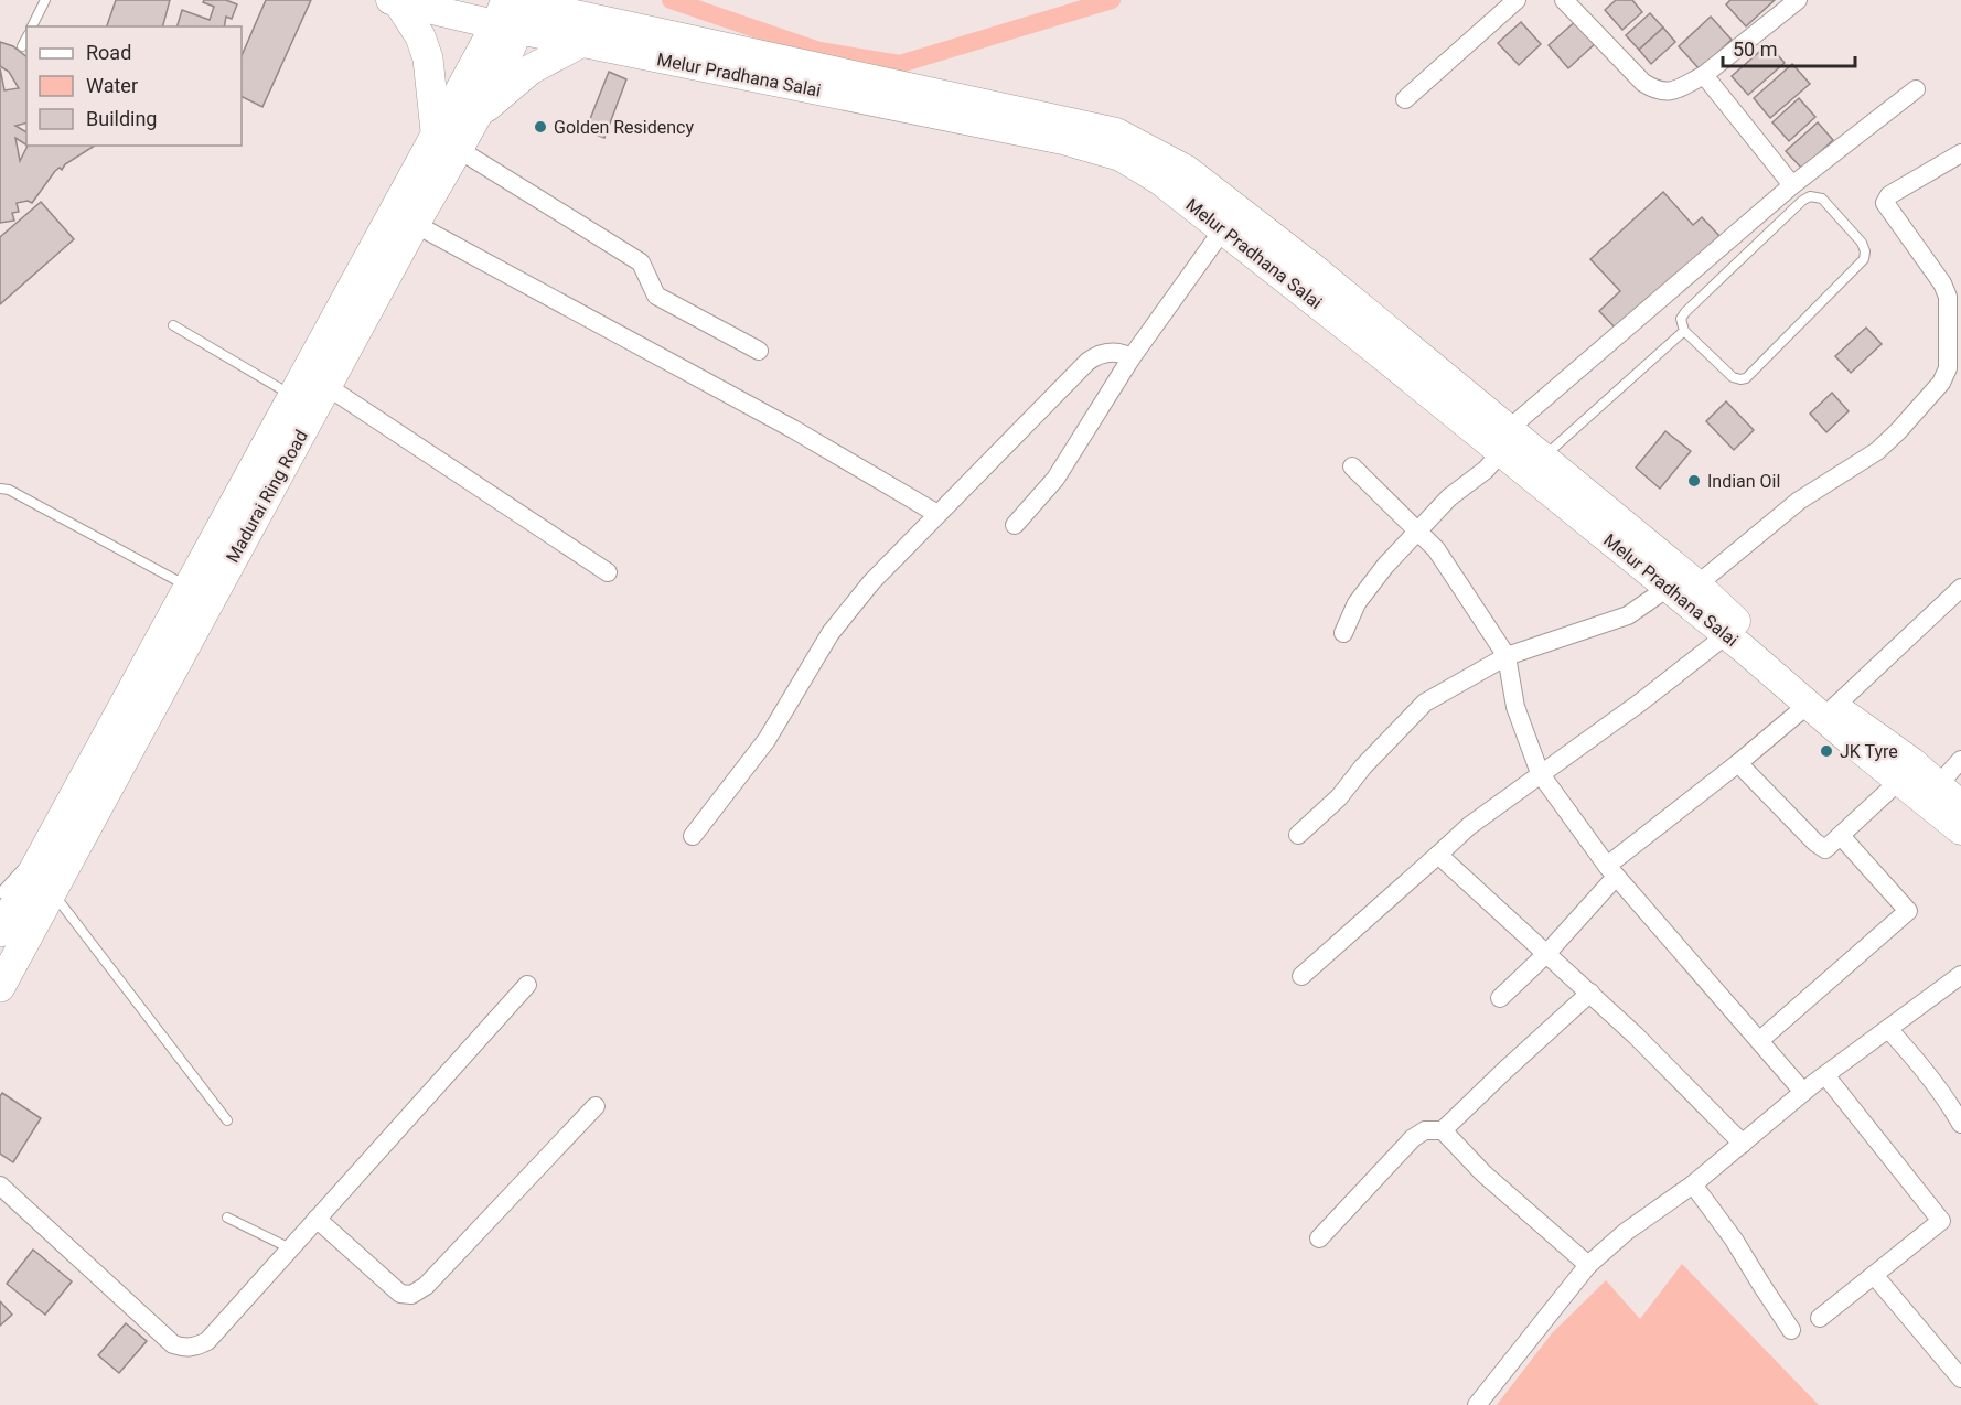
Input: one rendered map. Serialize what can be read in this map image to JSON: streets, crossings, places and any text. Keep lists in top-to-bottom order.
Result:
{
  "streets": {
    "highway": ["Madurai Ring Road"],
    "main road": ["Melur Pradhana Salai"]
  },
  "crossings": [
    ["Melur Pradhana Salai", "Madurai Ring Road"]
  ],
  "places": ["Golden Residency", "Indian Oil", "JK Tyre"],
  "legend": ["Road", "Water", "Building"],
  "scale_bar": "50 m"
}
